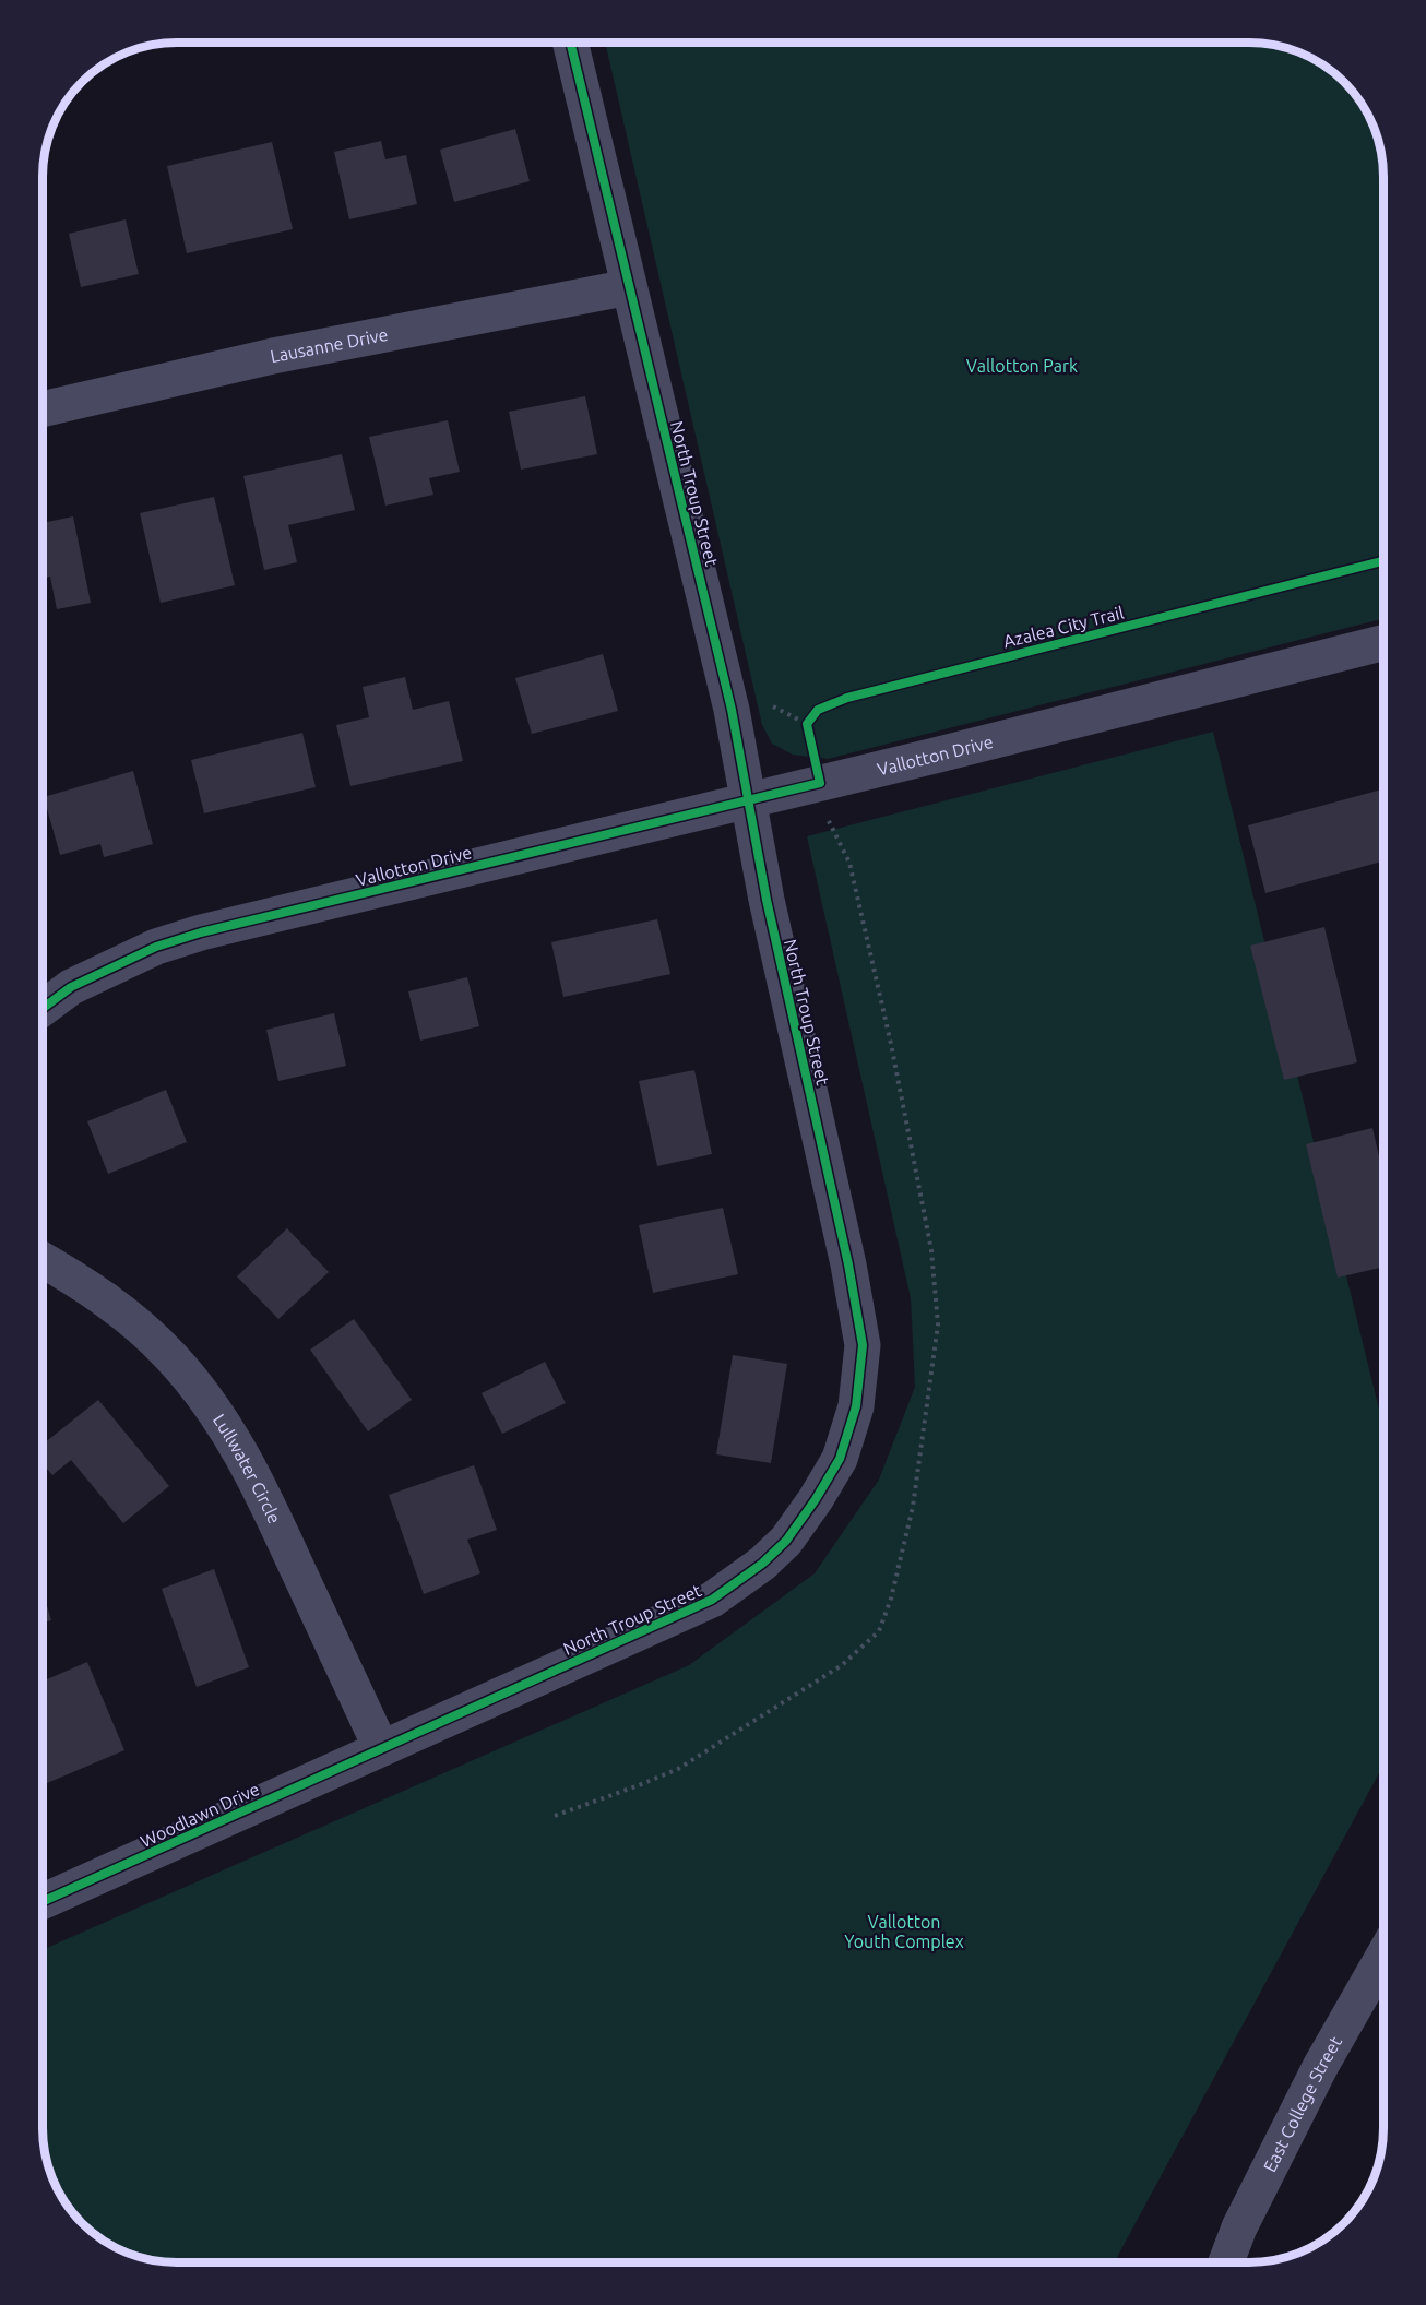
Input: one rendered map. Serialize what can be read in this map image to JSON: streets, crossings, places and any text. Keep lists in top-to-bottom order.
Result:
{
  "streets": {
    "street": [
      "Lausanne Drive",
      "North Troup Street",
      "Vallotton Drive",
      "Lullwater Circle",
      "Woodlawn Drive",
      "East College Street"
    ],
    "cycle path": ["Azalea City Trail"]
  },
  "crossings": [
    ["Lausanne Drive", "North Troup Street"],
    ["North Troup Street", "Vallotton Drive"],
    ["North Troup Street", "Lullwater Circle"],
    ["North Troup Street", "Woodlawn Drive"],
    ["Azalea City Trail", "Vallotton Drive"],
    ["Lullwater Circle", "Woodlawn Drive"]
  ],
  "parks": ["Vallotton Park", "Vallotton Youth Complex"]
}
